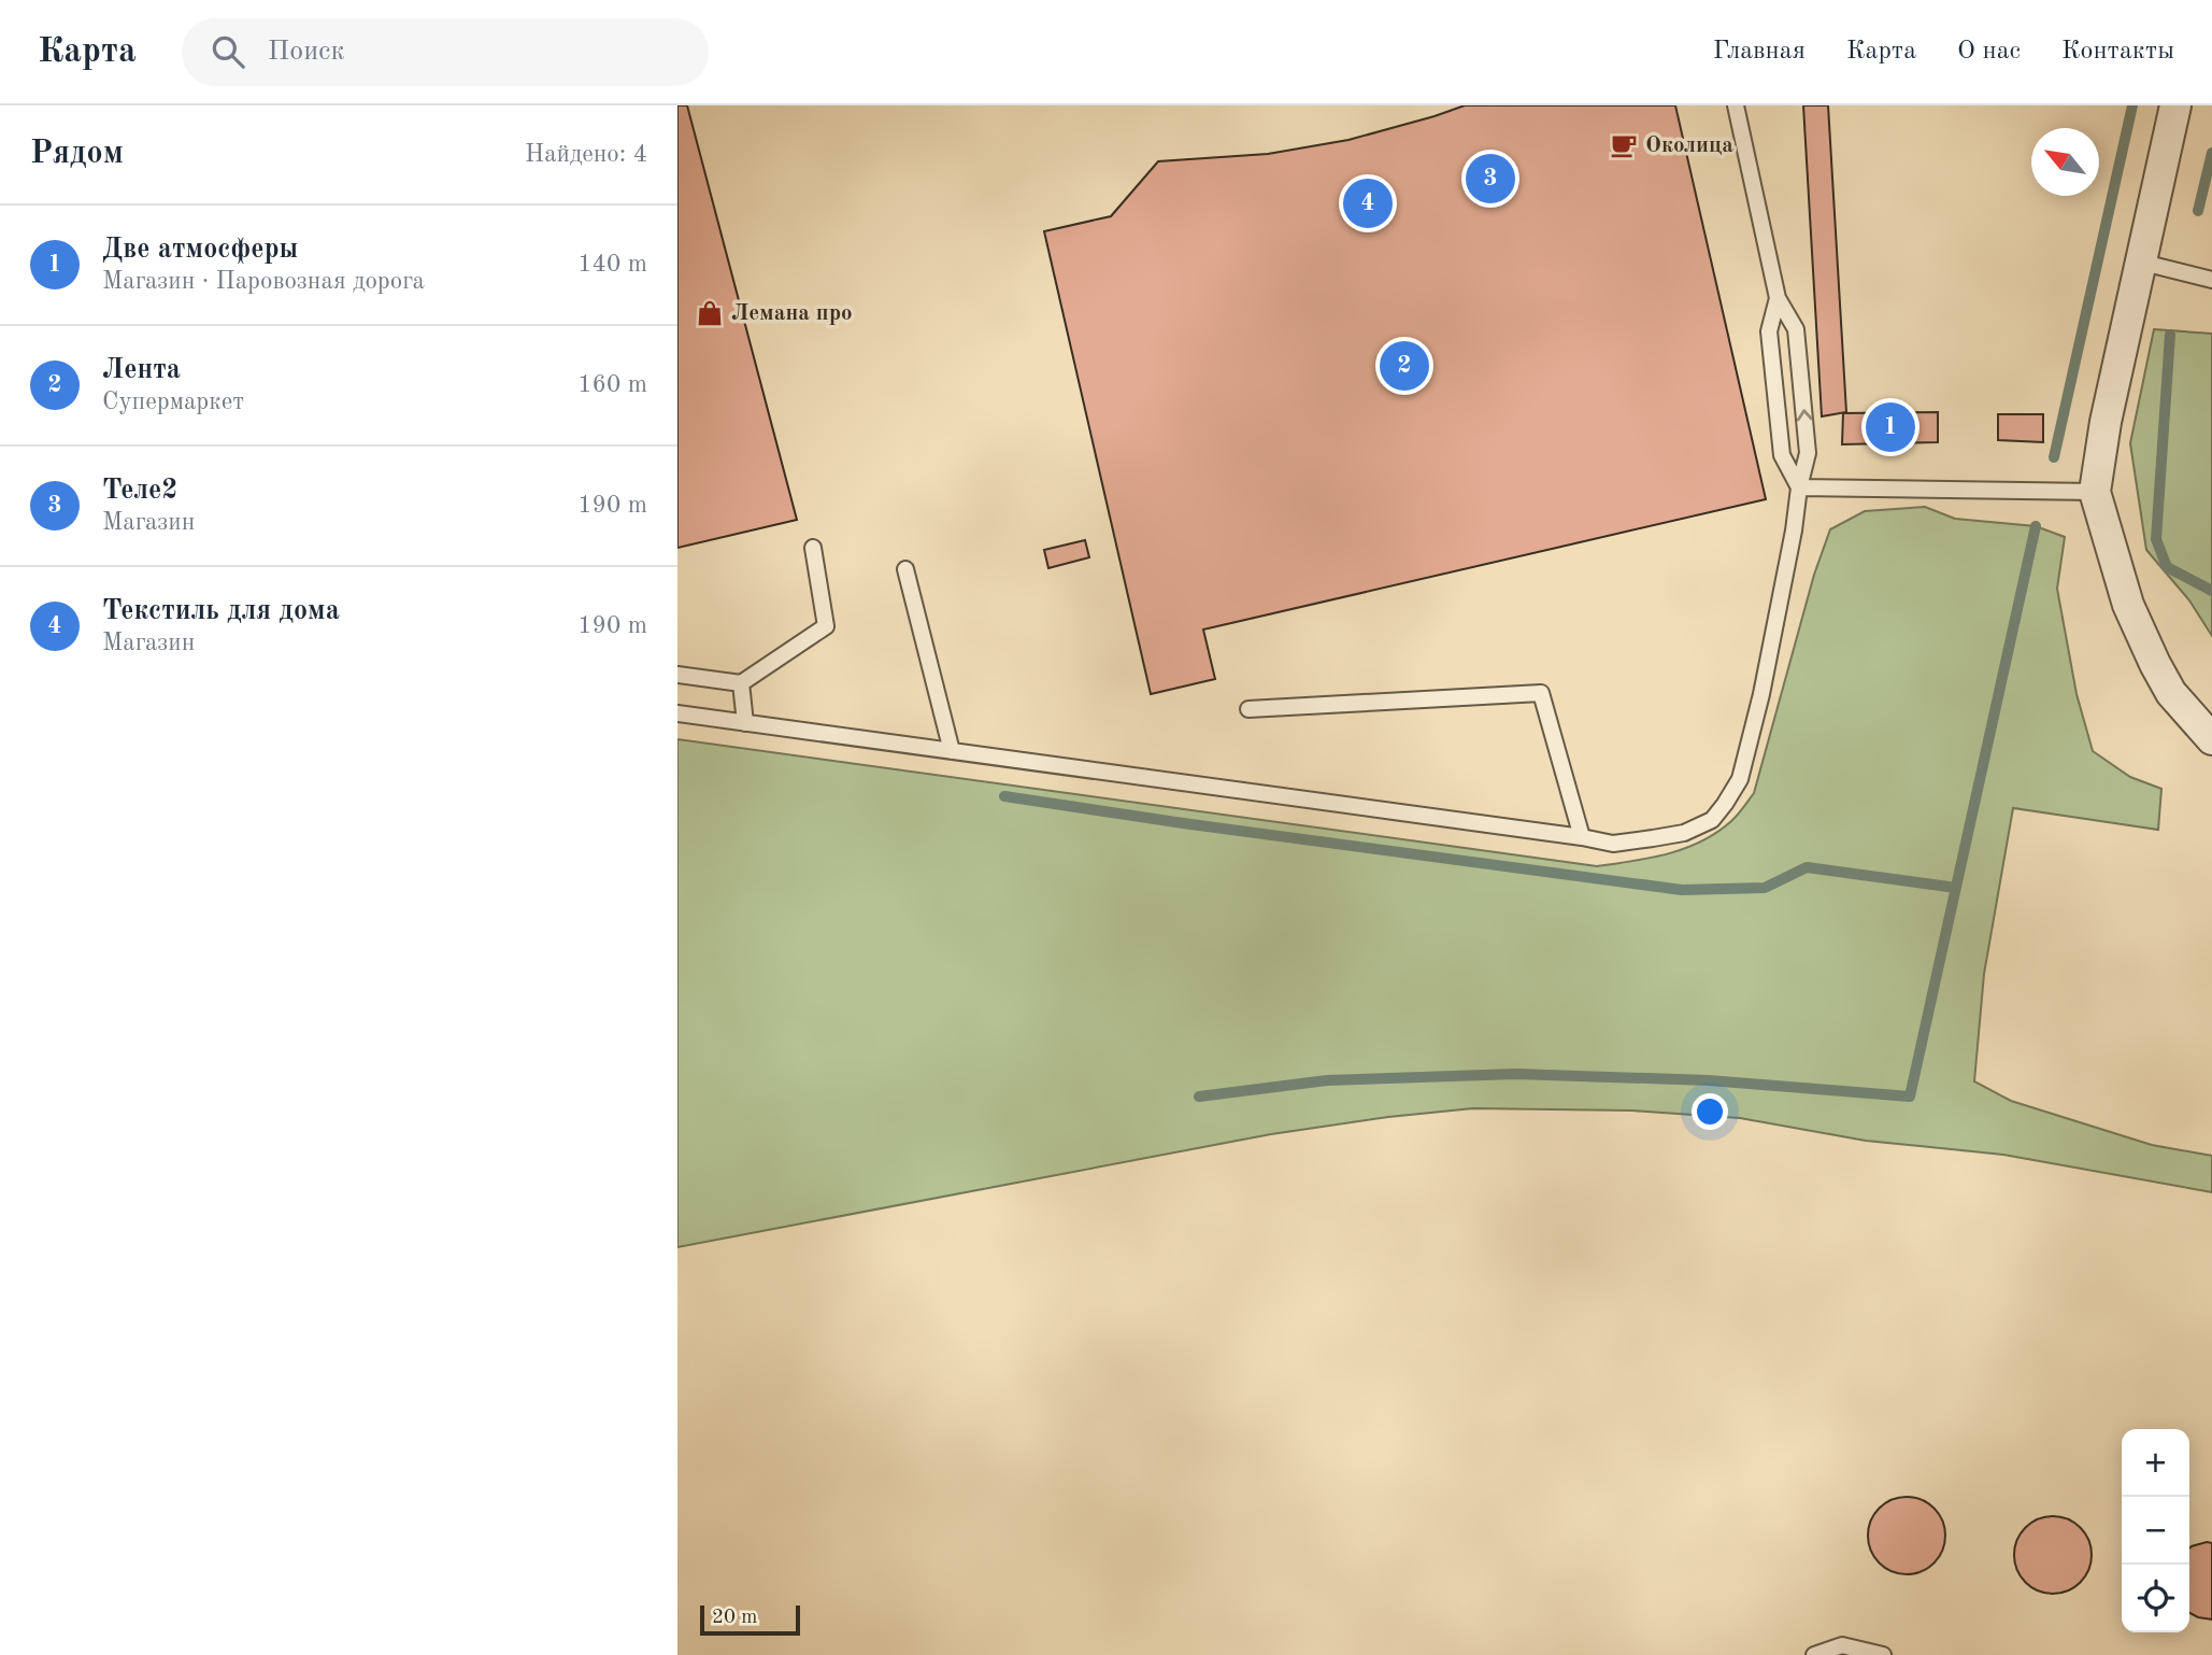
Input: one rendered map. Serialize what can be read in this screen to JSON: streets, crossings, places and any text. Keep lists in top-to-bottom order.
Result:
{
  "places": {
    "cafe": ["Околица"],
    "shop": ["Лемана про"]
  },
  "scale_bar": "20 m",
  "north": "top left",
  "page": {
    "header": "Карта",
    "search": "Поиск",
    "nav": [
      "Главная",
      "Карта",
      "О нас",
      "Контакты"
    ],
    "heading": ["Рядом", "Найдено: 4"],
    "pins": [
      "3",
      "4",
      "2",
      "1"
    ],
    "list": [
      {
        "mark": "1",
        "name": "Две атмосферы",
        "note": "Магазин · Паровозная дорога",
        "value": "140 m"
      },
      {
        "mark": "2",
        "name": "Лента",
        "note": "Супермаркет",
        "value": "160 m"
      },
      {
        "mark": "3",
        "name": "Теле2",
        "note": "Магазин",
        "value": "190 m"
      },
      {
        "mark": "4",
        "name": "Текстиль для дома",
        "note": "Магазин",
        "value": "190 m"
      }
    ],
    "map_buttons": ["+", "−"],
    "scale": "20 m"
  }
}
